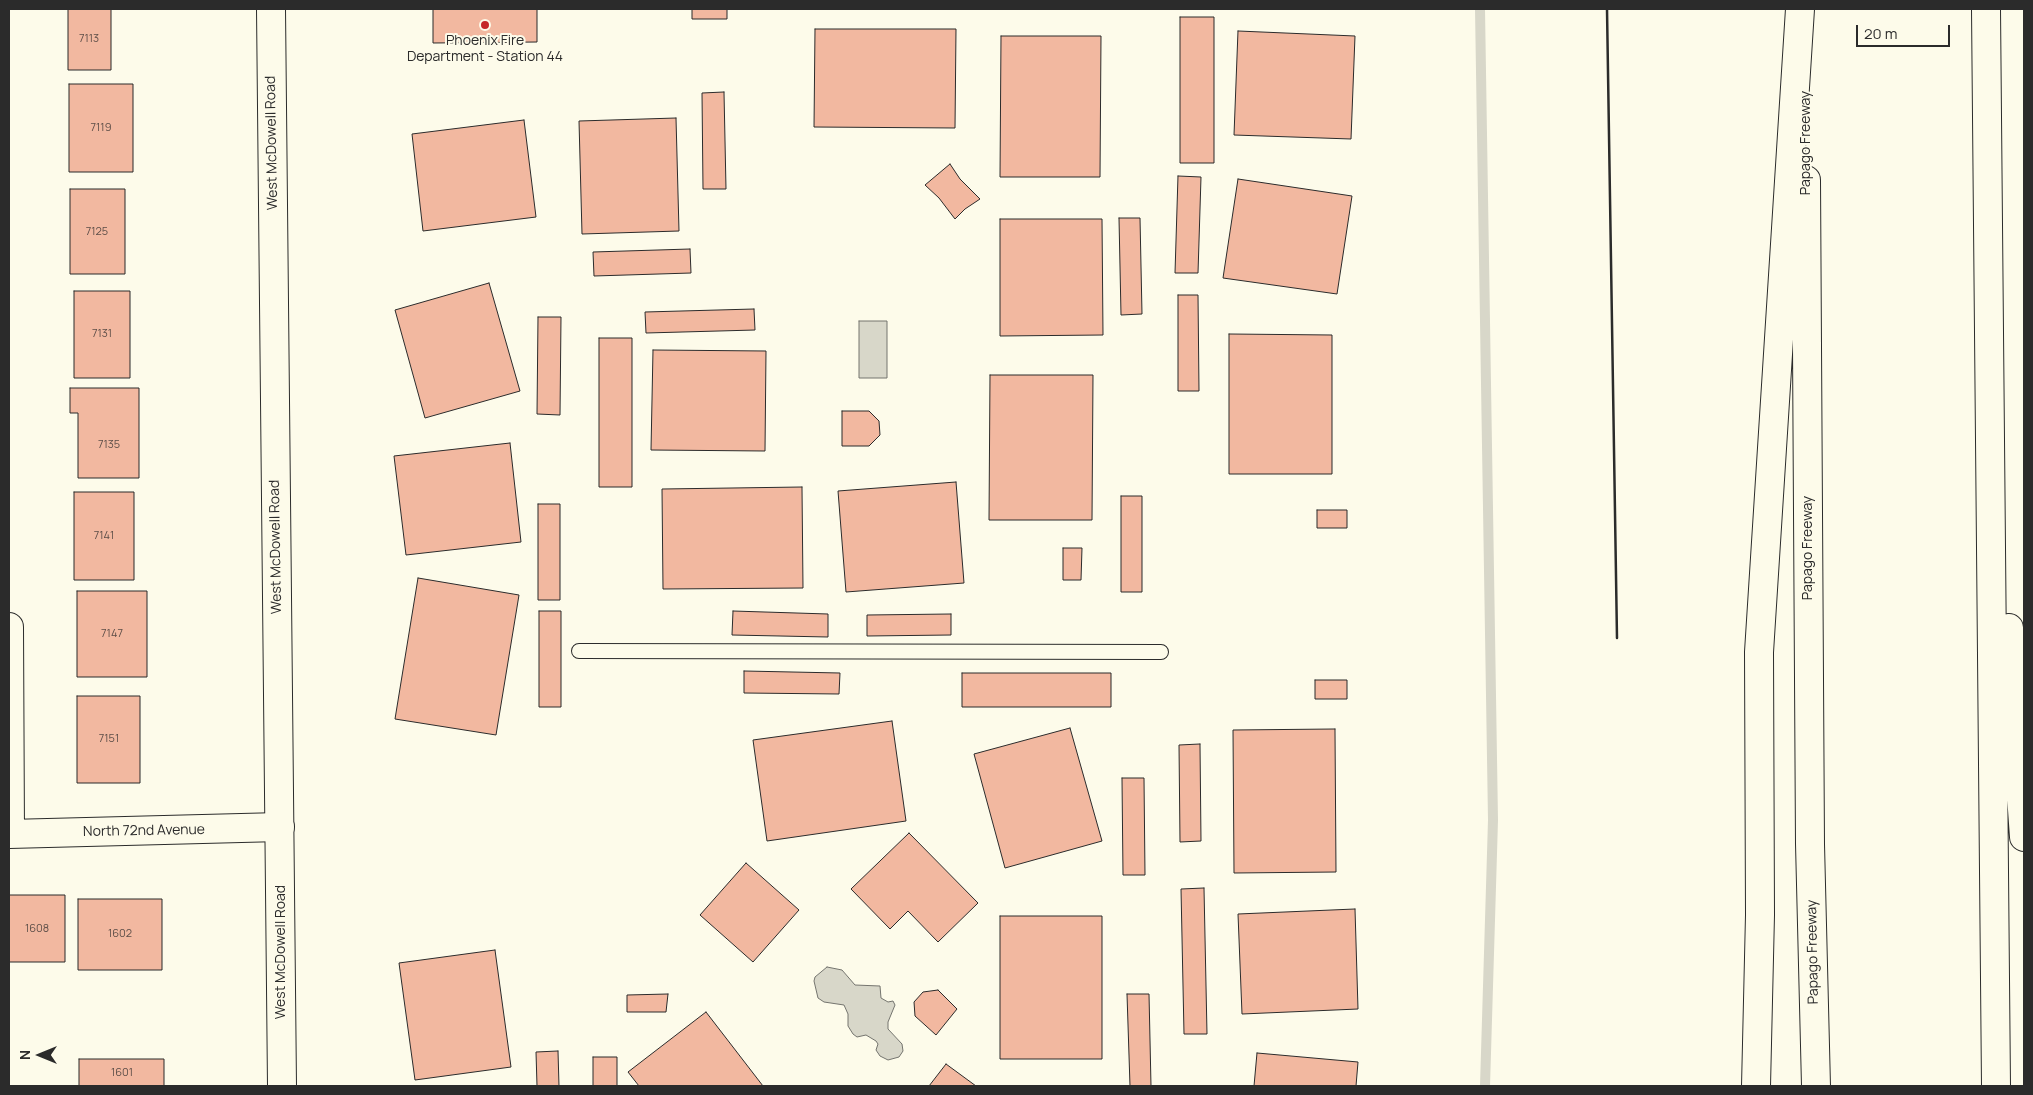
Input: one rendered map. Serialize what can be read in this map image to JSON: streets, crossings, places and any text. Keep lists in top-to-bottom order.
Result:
{
  "streets": {
    "main road": ["West McDowell Road", "Papago Freeway", "North 72nd Avenue"]
  },
  "crossings": [
    ["West McDowell Road", "North 72nd Avenue"]
  ],
  "places": ["Phoenix Fire Department - Station 44"],
  "house_numbers": [
    "7113",
    "7119",
    "7125",
    "7131",
    "7135",
    "7141",
    "7147",
    "7151",
    "1608",
    "1602",
    "1601"
  ],
  "scale_bar": "20 m",
  "north": "left"
}
